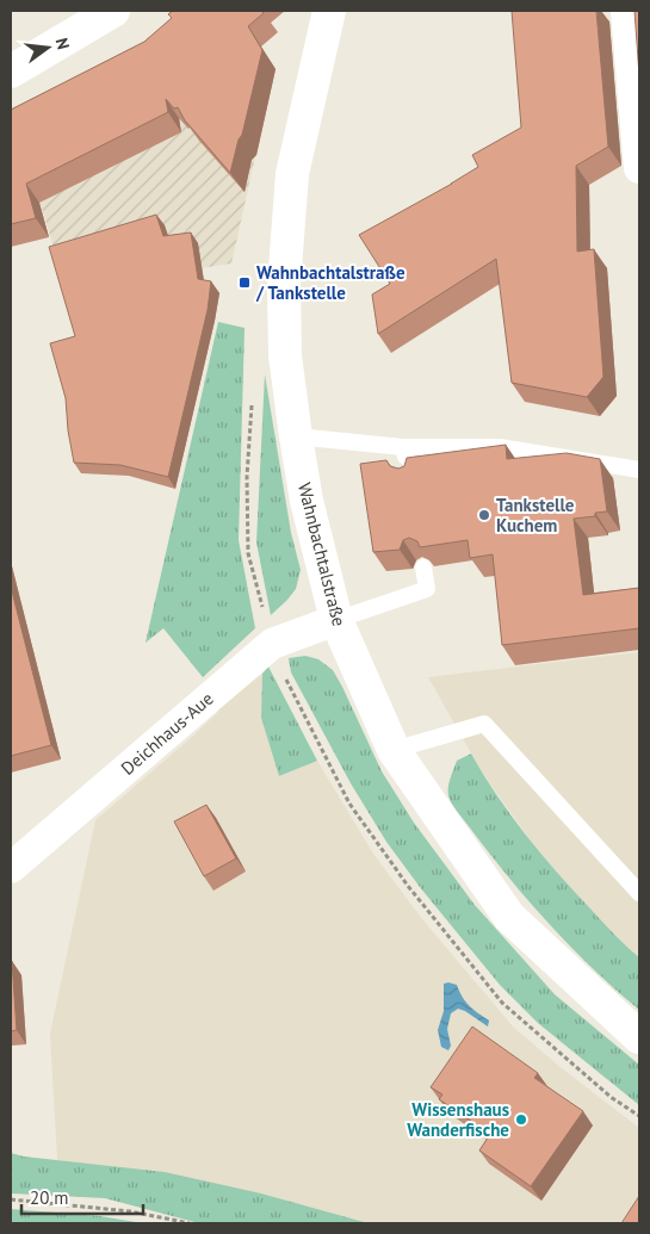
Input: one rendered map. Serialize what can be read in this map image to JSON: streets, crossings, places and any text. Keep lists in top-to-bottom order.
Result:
{
  "streets": {
    "main road": ["Wahnbachtalstraße"],
    "street": ["Deichhaus-Aue"]
  },
  "crossings": [
    ["Wahnbachtalstraße", "Deichhaus-Aue"]
  ],
  "places": {
    "transit": ["Wahnbachtalstraße / Tankstelle"],
    "other": ["Tankstelle Kuchem", "Wissenshaus Wanderfische"]
  },
  "scale_bar": "20 m",
  "north": "right"
}
